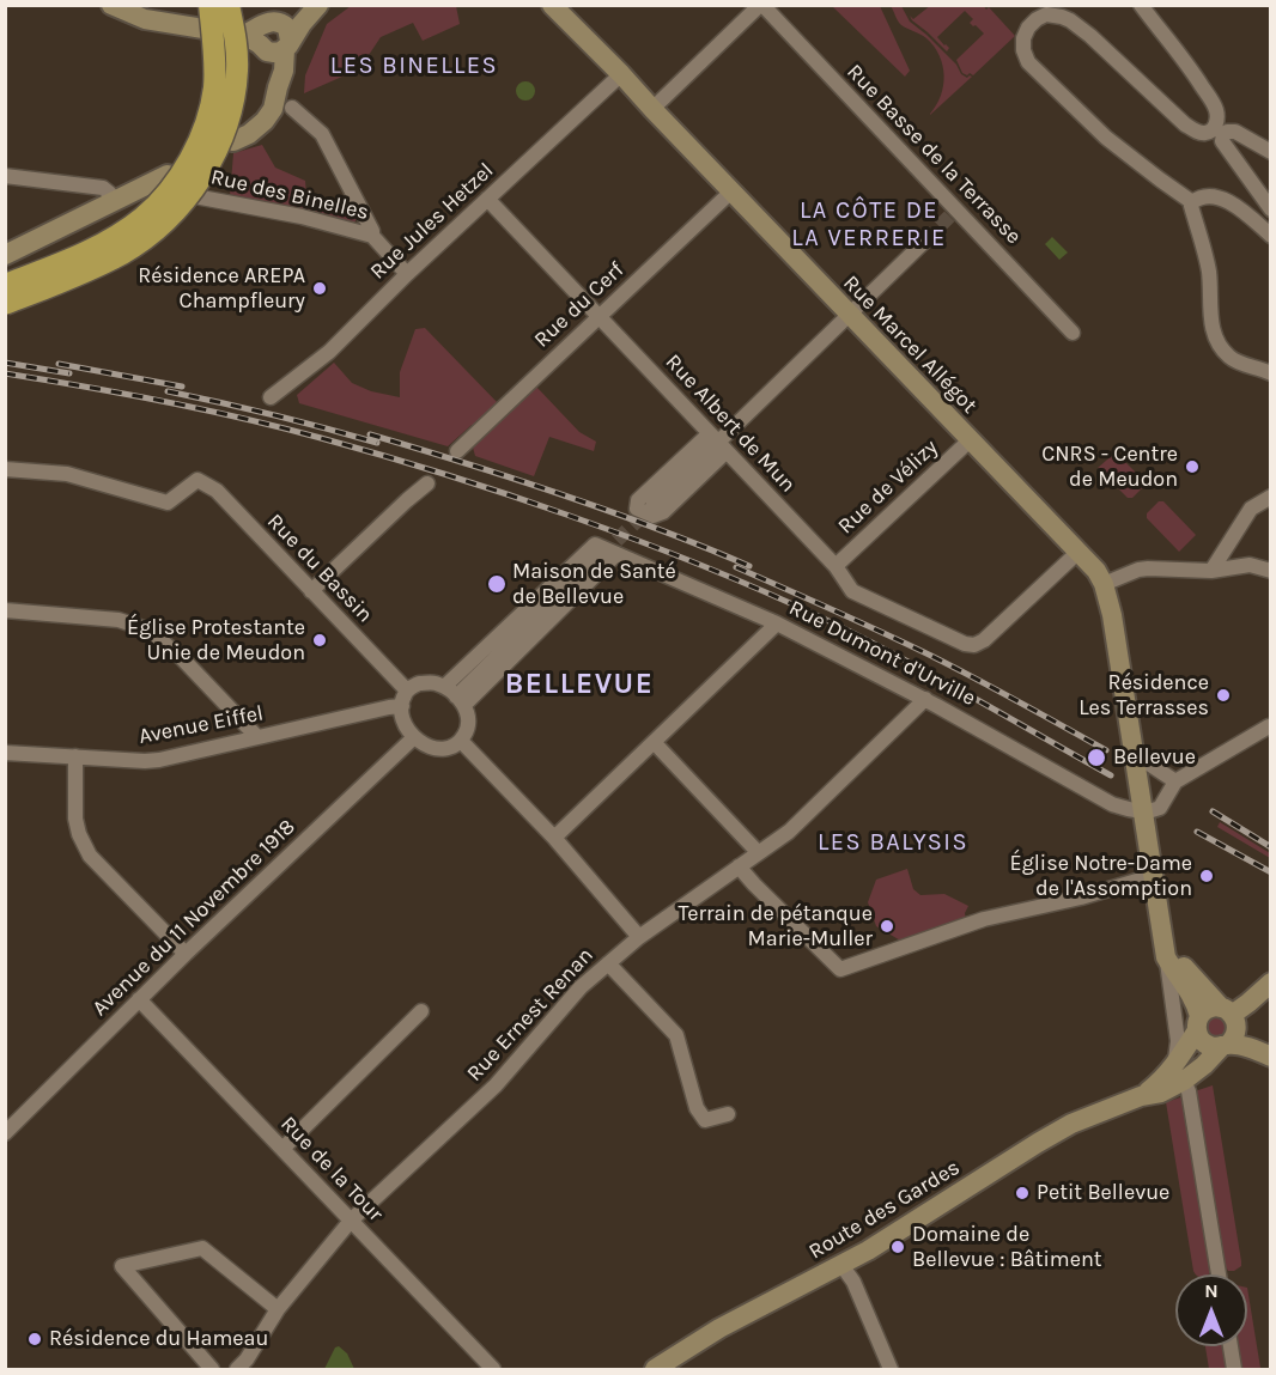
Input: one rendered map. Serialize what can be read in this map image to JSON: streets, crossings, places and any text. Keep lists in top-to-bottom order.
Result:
{
  "streets": {
    "main road": ["Rue Marcel Allégot", "Route des Gardes"],
    "street": [
      "Rue Basse de la Terrasse",
      "Rue des Binelles",
      "Rue Jules Hetzel",
      "Rue du Cerf",
      "Rue Albert de Mun",
      "Rue de Vélizy",
      "Rue du Bassin",
      "Rue Dumont d'Urville",
      "Avenue Eiffel",
      "Avenue du 11 Novembre 1918",
      "Rue Ernest Renan",
      "Rue de la Tour"
    ]
  },
  "crossings": [
    ["Rue Basse de la Terrasse", "Rue Marcel Allégot"],
    ["Rue des Binelles", "Rue Jules Hetzel"],
    ["Rue Jules Hetzel", "Rue Marcel Allégot"],
    ["Rue Jules Hetzel", "Rue Albert de Mun"],
    ["Rue du Cerf", "Rue Marcel Allégot"],
    ["Rue du Cerf", "Rue Albert de Mun"],
    ["Rue Marcel Allégot", "Rue Albert de Mun"],
    ["Rue Marcel Allégot", "Rue de Vélizy"],
    ["Rue Albert de Mun", "Rue de Vélizy"],
    ["Rue du Bassin", "Avenue Eiffel"],
    ["Rue du Bassin", "Avenue du 11 Novembre 1918"],
    ["Rue Dumont d'Urville", "Rue Ernest Renan"],
    ["Avenue Eiffel", "Avenue du 11 Novembre 1918"],
    ["Avenue du 11 Novembre 1918", "Rue de la Tour"],
    ["Rue Ernest Renan", "Rue de la Tour"]
  ],
  "districts": [
    "LES BINELLES",
    "LA CÔTE DE LA VERRERIE",
    "BELLEVUE",
    "LES BALYSIS"
  ],
  "places": [
    "Résidence AREPA Champfleury",
    "CNRS - Centre de Meudon",
    "Maison de Santé de Bellevue",
    "Église Protestante Unie de Meudon",
    "Résidence Les Terrasses",
    "Bellevue",
    "Église Notre-Dame de l'Assomption",
    "Terrain de pétanque Marie-Muller",
    "Petit Bellevue",
    "Domaine de Bellevue : Bâtiment",
    "Résidence du Hameau"
  ],
  "north": "top"
}
